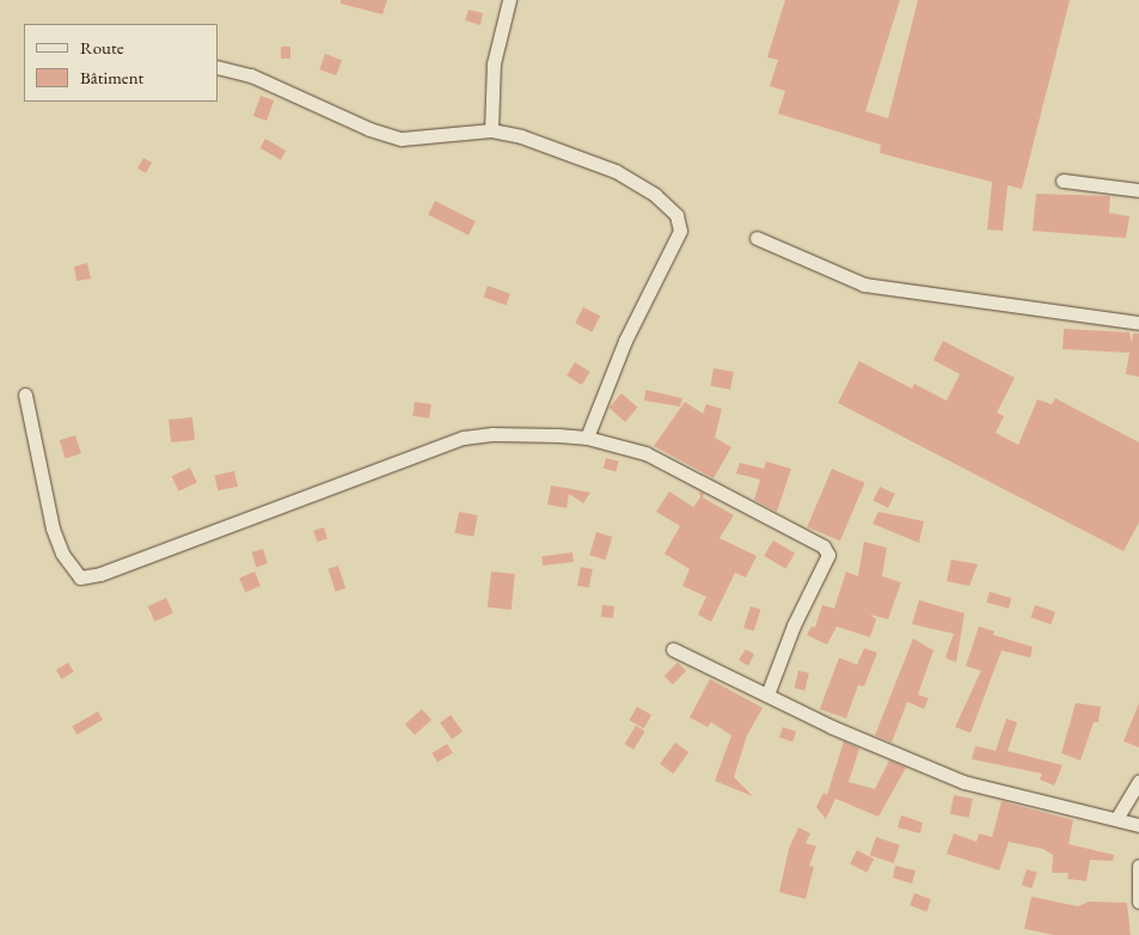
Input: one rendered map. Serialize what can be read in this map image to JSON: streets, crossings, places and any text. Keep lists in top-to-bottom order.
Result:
{
  "legend": ["Route", "Bâtiment"]
}
